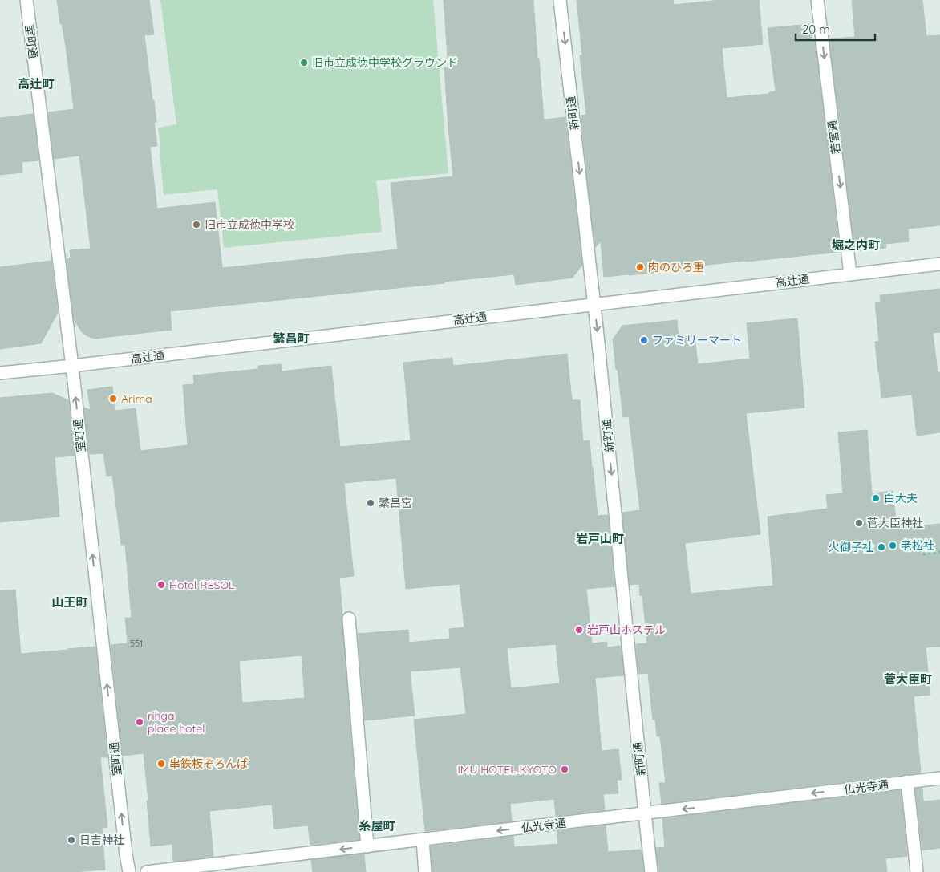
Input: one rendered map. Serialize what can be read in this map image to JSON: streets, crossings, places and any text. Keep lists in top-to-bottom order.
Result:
{
  "streets": {
    "street": [
      "室町通",
      "新町通",
      "若宮通",
      "高辻通",
      "仏光寺通"
    ]
  },
  "crossings": [
    ["室町通", "高辻通"],
    ["新町通", "高辻通"],
    ["新町通", "仏光寺通"],
    ["若宮通", "高辻通"]
  ],
  "one_way": [
    "室町通",
    "新町通",
    "若宮通",
    "仏光寺通"
  ],
  "districts": [
    "高辻町",
    "堀之内町",
    "繁昌町",
    "岩戸山町",
    "山王町",
    "菅大臣町",
    "糸屋町"
  ],
  "places": [
    "旧市立成徳中学校グラウンド",
    "旧市立成徳中学校",
    "肉のひろ重",
    "ファミリーマート",
    "Arima",
    "白大夫",
    "繁昌宮",
    "菅大臣神社",
    "老松社",
    "火御子社",
    "Hotel RESOL",
    "岩戸山ホステル",
    "rihga place hotel",
    "串鉄板ぞろんぱ",
    "IMU HOTEL KYOTO",
    "日吉神社"
  ],
  "house_numbers": ["551"],
  "scale_bar": "20 m"
}
